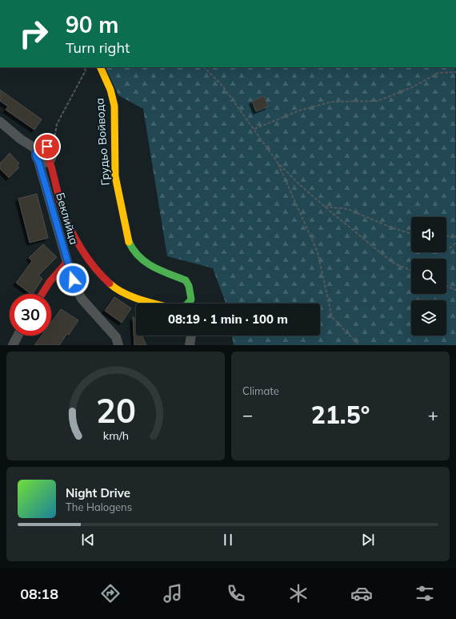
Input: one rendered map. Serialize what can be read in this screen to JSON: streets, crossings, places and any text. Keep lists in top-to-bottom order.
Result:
{
  "streets": {
    "street": ["Грудьо Войвода", "Беклийца"]
  },
  "crossings": [
    ["Грудьо Войвода", "Беклийца"]
  ],
  "page": {
    "turn": ["90 m", "Turn right"],
    "limit": "30",
    "trip": "08:19 · 1 min · 100 m",
    "tile": "Climate",
    "heat": ["−", "21.5°", "+"],
    "song": ["Night Drive", "The Halogens"],
    "tabs": "08:18",
    "gauge": ["20", "km/h"]
  }
}
